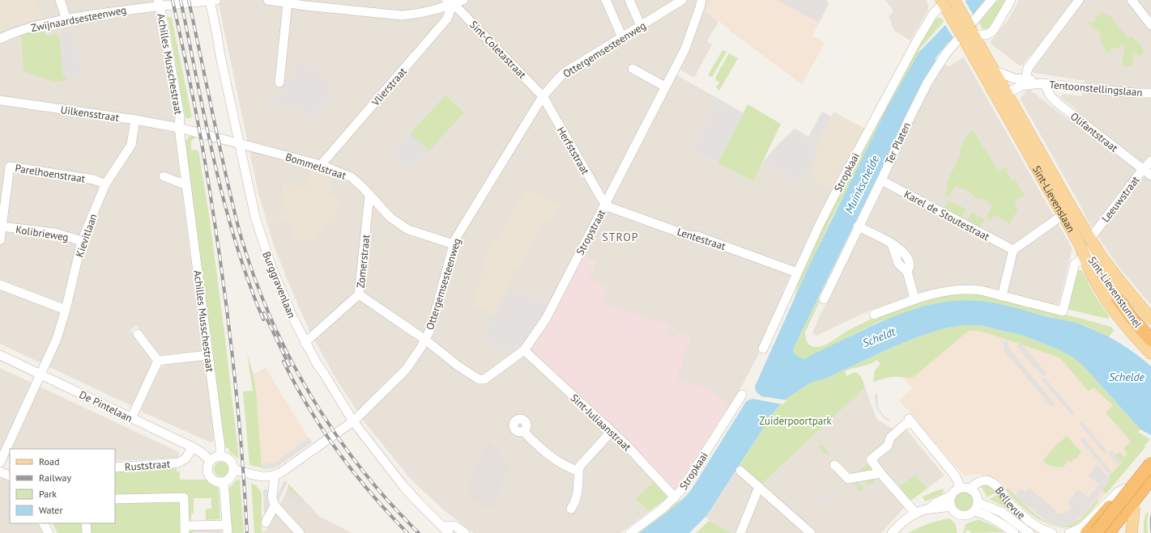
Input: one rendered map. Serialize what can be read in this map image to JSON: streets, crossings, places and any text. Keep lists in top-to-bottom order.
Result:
{
  "streets": {
    "highway": ["Sint-Lievenstunnel"],
    "main road": ["Sint-Lievenslaan"],
    "street": [
      "Zwijnaardsesteenweg",
      "Sint-Coletastraat",
      "Ottergemsesteenweg",
      "Achilles Musschestraat",
      "Vlierstraat",
      "Tentoonstellingslaan",
      "Uilkensstraat",
      "Olifantstraat",
      "Ter Platen",
      "Herfststraat",
      "Bommelstraat",
      "Stropkaai",
      "Parelhoenstraat",
      "Leeuwstraat",
      "Karel de Stoutestraat",
      "Stropstraat",
      "Kolibrieweg",
      "Kievitlaan",
      "Lentestraat",
      "Zomerstraat",
      "Burggravenlaan",
      "De Pintelaan",
      "Sint-Juliaanstraat",
      "Ruststraat",
      "Bellevue"
    ]
  },
  "crossings": [
    ["Zwijnaardsesteenweg", "Achilles Musschestraat"],
    ["Zwijnaardsesteenweg", "Burggravenlaan"],
    ["Sint-Coletastraat", "Ottergemsesteenweg"],
    ["Sint-Coletastraat", "Vlierstraat"],
    ["Sint-Coletastraat", "Herfststraat"],
    ["Ottergemsesteenweg", "Achilles Musschestraat"],
    ["Ottergemsesteenweg", "Herfststraat"],
    ["Ottergemsesteenweg", "Bommelstraat"],
    ["Ottergemsesteenweg", "Stropstraat"],
    ["Ottergemsesteenweg", "Burggravenlaan"],
    ["Ottergemsesteenweg", "De Pintelaan"],
    ["Achilles Musschestraat", "Uilkensstraat"],
    ["Achilles Musschestraat", "Bommelstraat"],
    ["Achilles Musschestraat", "De Pintelaan"],
    ["Vlierstraat", "Bommelstraat"],
    ["Tentoonstellingslaan", "Olifantstraat"],
    ["Tentoonstellingslaan", "Sint-Lievenslaan"],
    ["Uilkensstraat", "Bommelstraat"],
    ["Uilkensstraat", "Kievitlaan"],
    ["Olifantstraat", "Leeuwstraat"],
    ["Ter Platen", "Karel de Stoutestraat"],
    ["Herfststraat", "Stropstraat"],
    ["Herfststraat", "Lentestraat"],
    ["Bommelstraat", "Zomerstraat"],
    ["Bommelstraat", "Burggravenlaan"],
    ["Stropkaai", "Lentestraat"],
    ["Stropkaai", "Sint-Juliaanstraat"],
    ["Parelhoenstraat", "Kolibrieweg"],
    ["Parelhoenstraat", "Kievitlaan"],
    ["Sint-Lievenslaan", "Leeuwstraat"],
    ["Sint-Lievenslaan", "Sint-Lievenstunnel"],
    ["Stropstraat", "Lentestraat"],
    ["Stropstraat", "Sint-Juliaanstraat"],
    ["Kolibrieweg", "Kievitlaan"],
    ["Kievitlaan", "De Pintelaan"],
    ["Zomerstraat", "Burggravenlaan"],
    ["De Pintelaan", "Ruststraat"]
  ],
  "districts": ["STROP"],
  "water": ["Muinkschelde", "Scheldt", "Schelde"],
  "parks": ["Zuiderpoortpark"],
  "legend": [
    "Road",
    "Railway",
    "Park",
    "Water"
  ]
}
